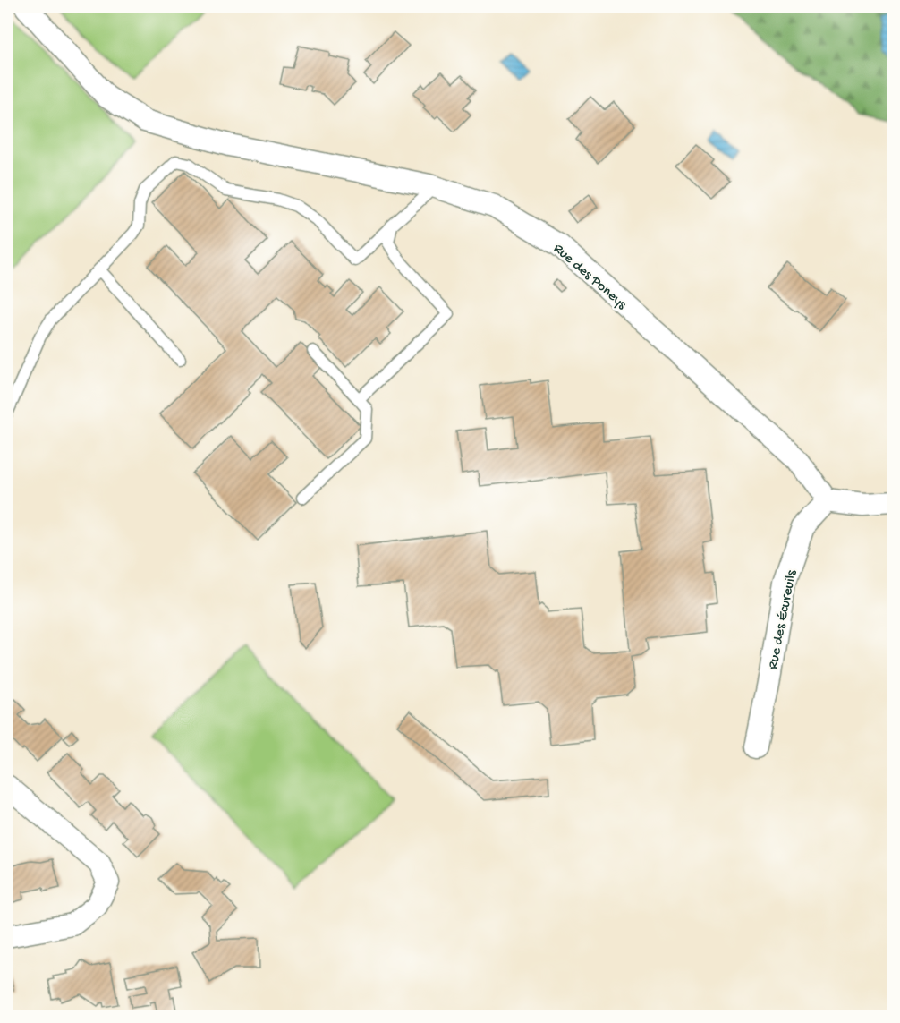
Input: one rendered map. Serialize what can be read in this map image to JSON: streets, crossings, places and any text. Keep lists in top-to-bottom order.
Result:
{
  "streets": {
    "street": ["Rue des Poneys", "Rue des Écureuils"]
  },
  "crossings": [
    ["Rue des Poneys", "Rue des Écureuils"]
  ]
}
